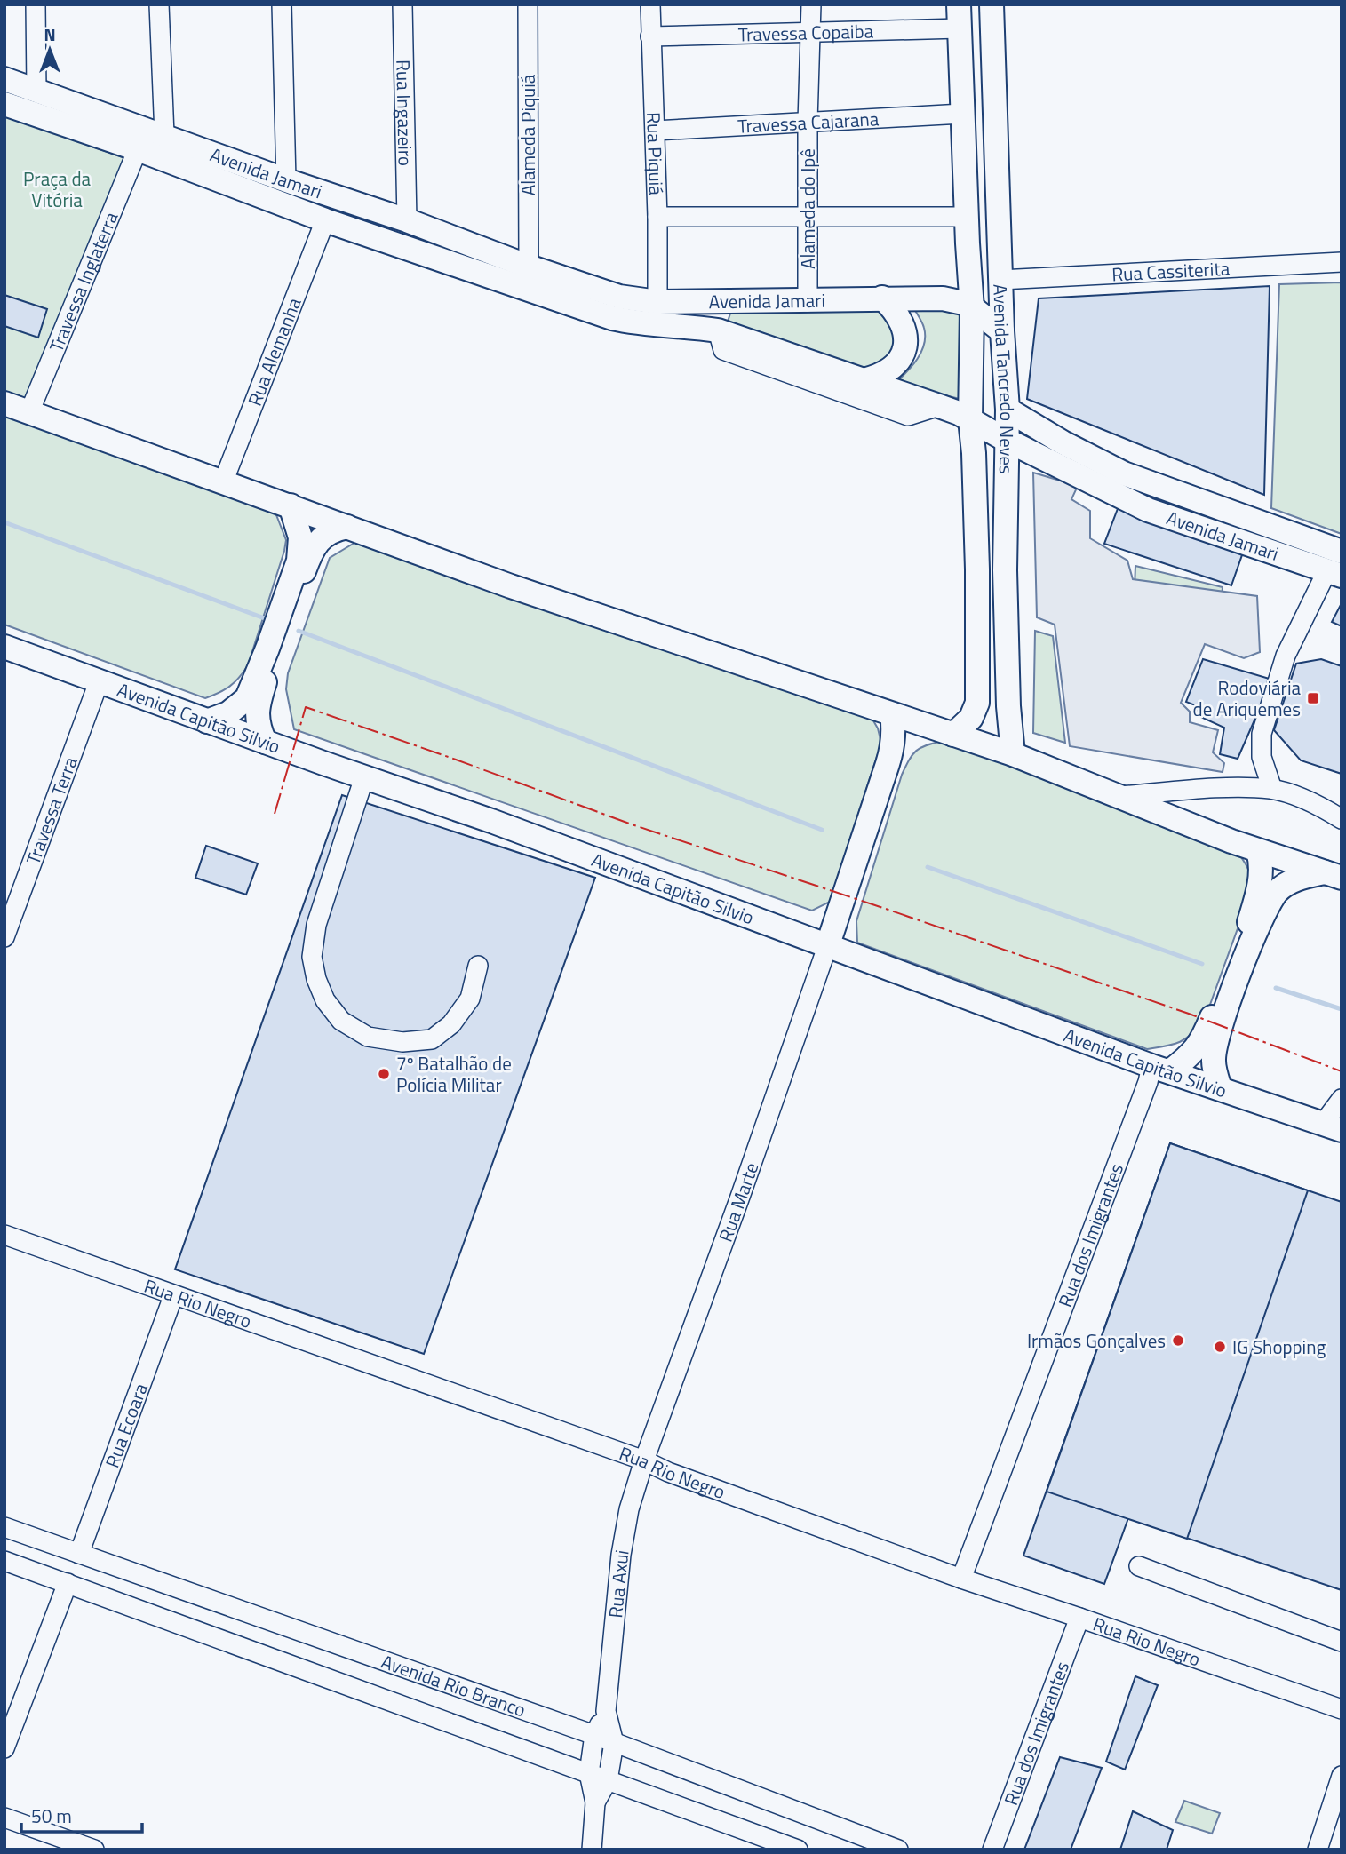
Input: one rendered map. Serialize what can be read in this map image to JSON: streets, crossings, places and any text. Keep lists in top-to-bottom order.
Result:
{
  "streets": {
    "main road": ["Avenida Jamari", "Avenida Tancredo Neves", "Avenida Capitão Silvio"],
    "street": [
      "Travessa Copaiba",
      "Rua Ingazeiro",
      "Travessa Cajarana",
      "Alameda Piquiá",
      "Rua Piquiá",
      "Alameda do Ipê",
      "Rua Cassiterita",
      "Travessa Inglaterra",
      "Rua Alemanha",
      "Travessa Terra",
      "Rua Marte",
      "Rua dos Imigrantes",
      "Rua Rio Negro",
      "Rua Ecoara",
      "Rua Axui",
      "Avenida Rio Branco"
    ]
  },
  "crossings": [
    ["Travessa Copaiba", "Rua Piquiá"],
    ["Travessa Copaiba", "Alameda do Ipê"],
    ["Travessa Copaiba", "Avenida Tancredo Neves"],
    ["Rua Ingazeiro", "Avenida Jamari"],
    ["Travessa Cajarana", "Rua Piquiá"],
    ["Travessa Cajarana", "Alameda do Ipê"],
    ["Travessa Cajarana", "Avenida Tancredo Neves"],
    ["Alameda Piquiá", "Avenida Jamari"],
    ["Rua Piquiá", "Avenida Jamari"],
    ["Avenida Jamari", "Alameda do Ipê"],
    ["Avenida Jamari", "Travessa Inglaterra"],
    ["Avenida Jamari", "Rua Alemanha"],
    ["Avenida Jamari", "Avenida Tancredo Neves"],
    ["Rua Cassiterita", "Avenida Tancredo Neves"],
    ["Avenida Capitão Silvio", "Travessa Terra"],
    ["Avenida Capitão Silvio", "Rua Marte"],
    ["Avenida Capitão Silvio", "Rua dos Imigrantes"],
    ["Rua Marte", "Rua Rio Negro"],
    ["Rua Marte", "Rua Axui"],
    ["Rua dos Imigrantes", "Rua Rio Negro"],
    ["Rua Rio Negro", "Rua Ecoara"],
    ["Rua Rio Negro", "Rua Axui"],
    ["Rua Ecoara", "Avenida Rio Branco"],
    ["Rua Axui", "Avenida Rio Branco"]
  ],
  "parks": ["Praça da Vitória"],
  "places": {
    "transit": ["Rodoviária de Ariquemes"],
    "other": ["7º Batalhão de Polícia Militar", "Irmãos Gonçalves", "IG Shopping"]
  },
  "scale_bar": "50 m",
  "north": "top"
}
